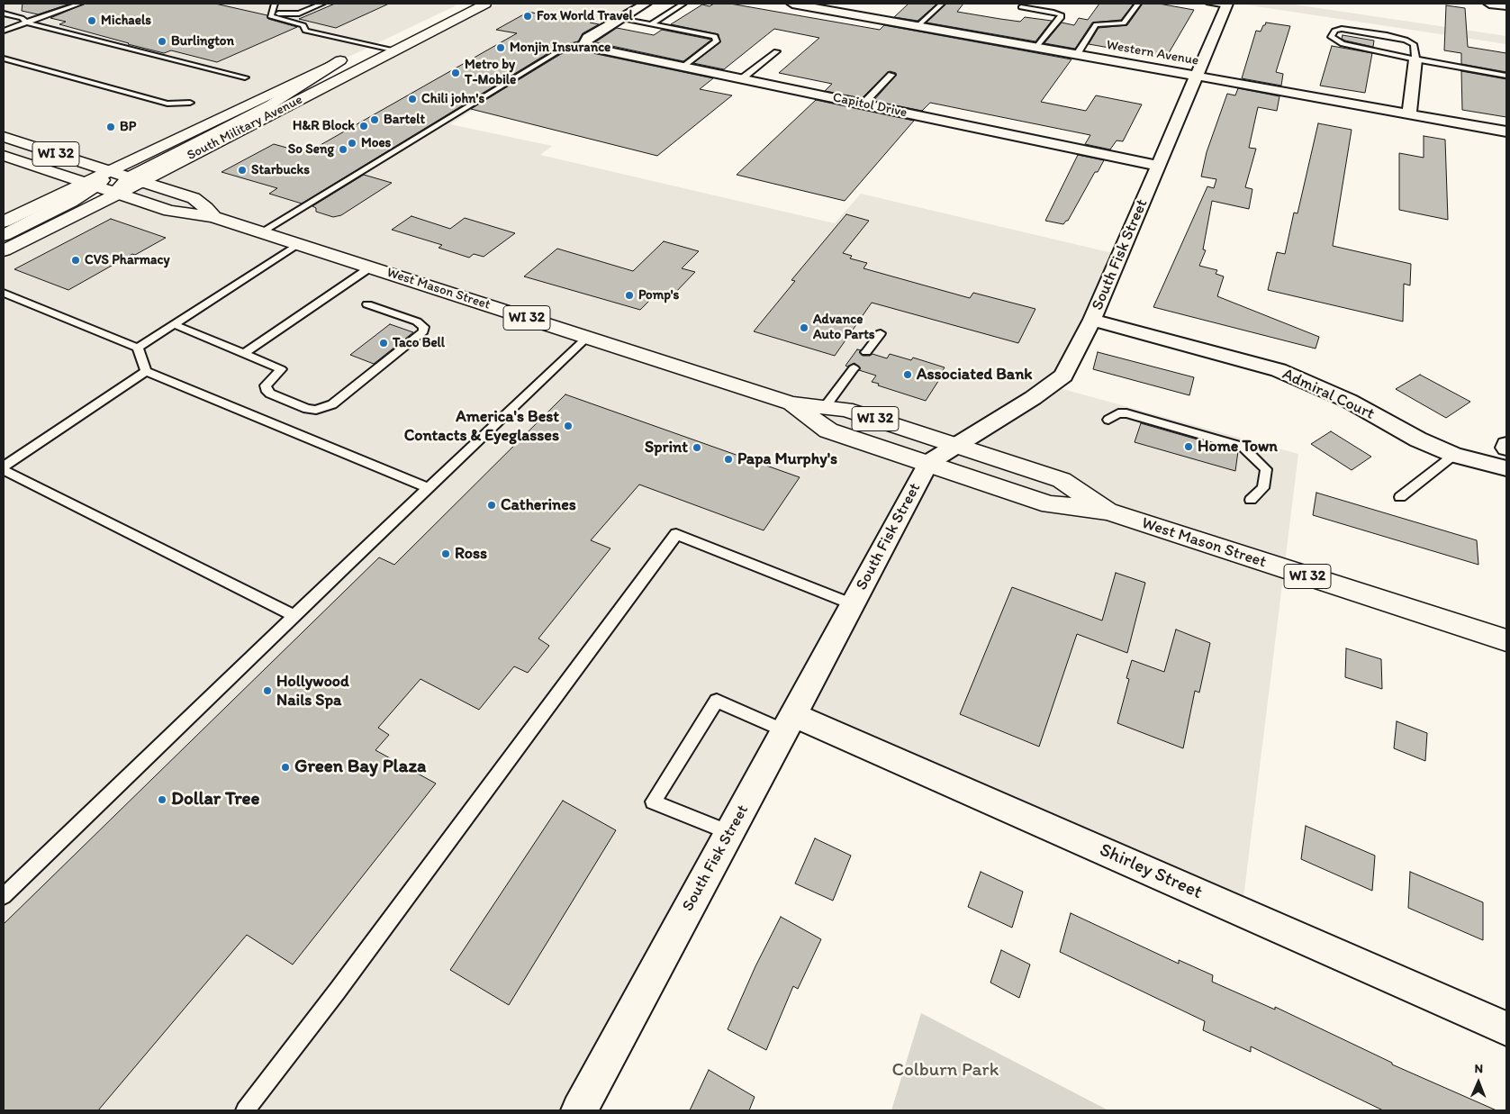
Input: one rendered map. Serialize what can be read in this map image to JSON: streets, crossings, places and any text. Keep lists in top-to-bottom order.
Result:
{
  "streets": {
    "main road": ["South Military Avenue", "WI 32", "West Mason Street"],
    "street": [
      "Western Avenue",
      "Capitol Drive",
      "South Fisk Street",
      "Admiral Court",
      "Shirley Street"
    ]
  },
  "crossings": [
    ["Western Avenue", "South Fisk Street"],
    ["Capitol Drive", "South Fisk Street"],
    ["South Military Avenue", "West Mason Street"],
    ["South Fisk Street", "West Mason Street"],
    ["South Fisk Street", "Admiral Court"],
    ["South Fisk Street", "Shirley Street"]
  ],
  "parks": ["Colburn Park"],
  "places": [
    "Fox World Travel",
    "Michaels",
    "Burlington",
    "Monjin Insurance",
    "Metro by T-Mobile",
    "Chili john's",
    "Bartelt",
    "H&R Block",
    "BP",
    "Moes",
    "So Seng",
    "Starbucks",
    "CVS Pharmacy",
    "Pomp's",
    "Advance Auto Parts",
    "Taco Bell",
    "Associated Bank",
    "America's Best Contacts & Eyeglasses",
    "Home Town",
    "Sprint",
    "Papa Murphy's",
    "Catherines",
    "Ross",
    "Hollywood Nails Spa",
    "Green Bay Plaza",
    "Dollar Tree"
  ],
  "north": "top"
}
